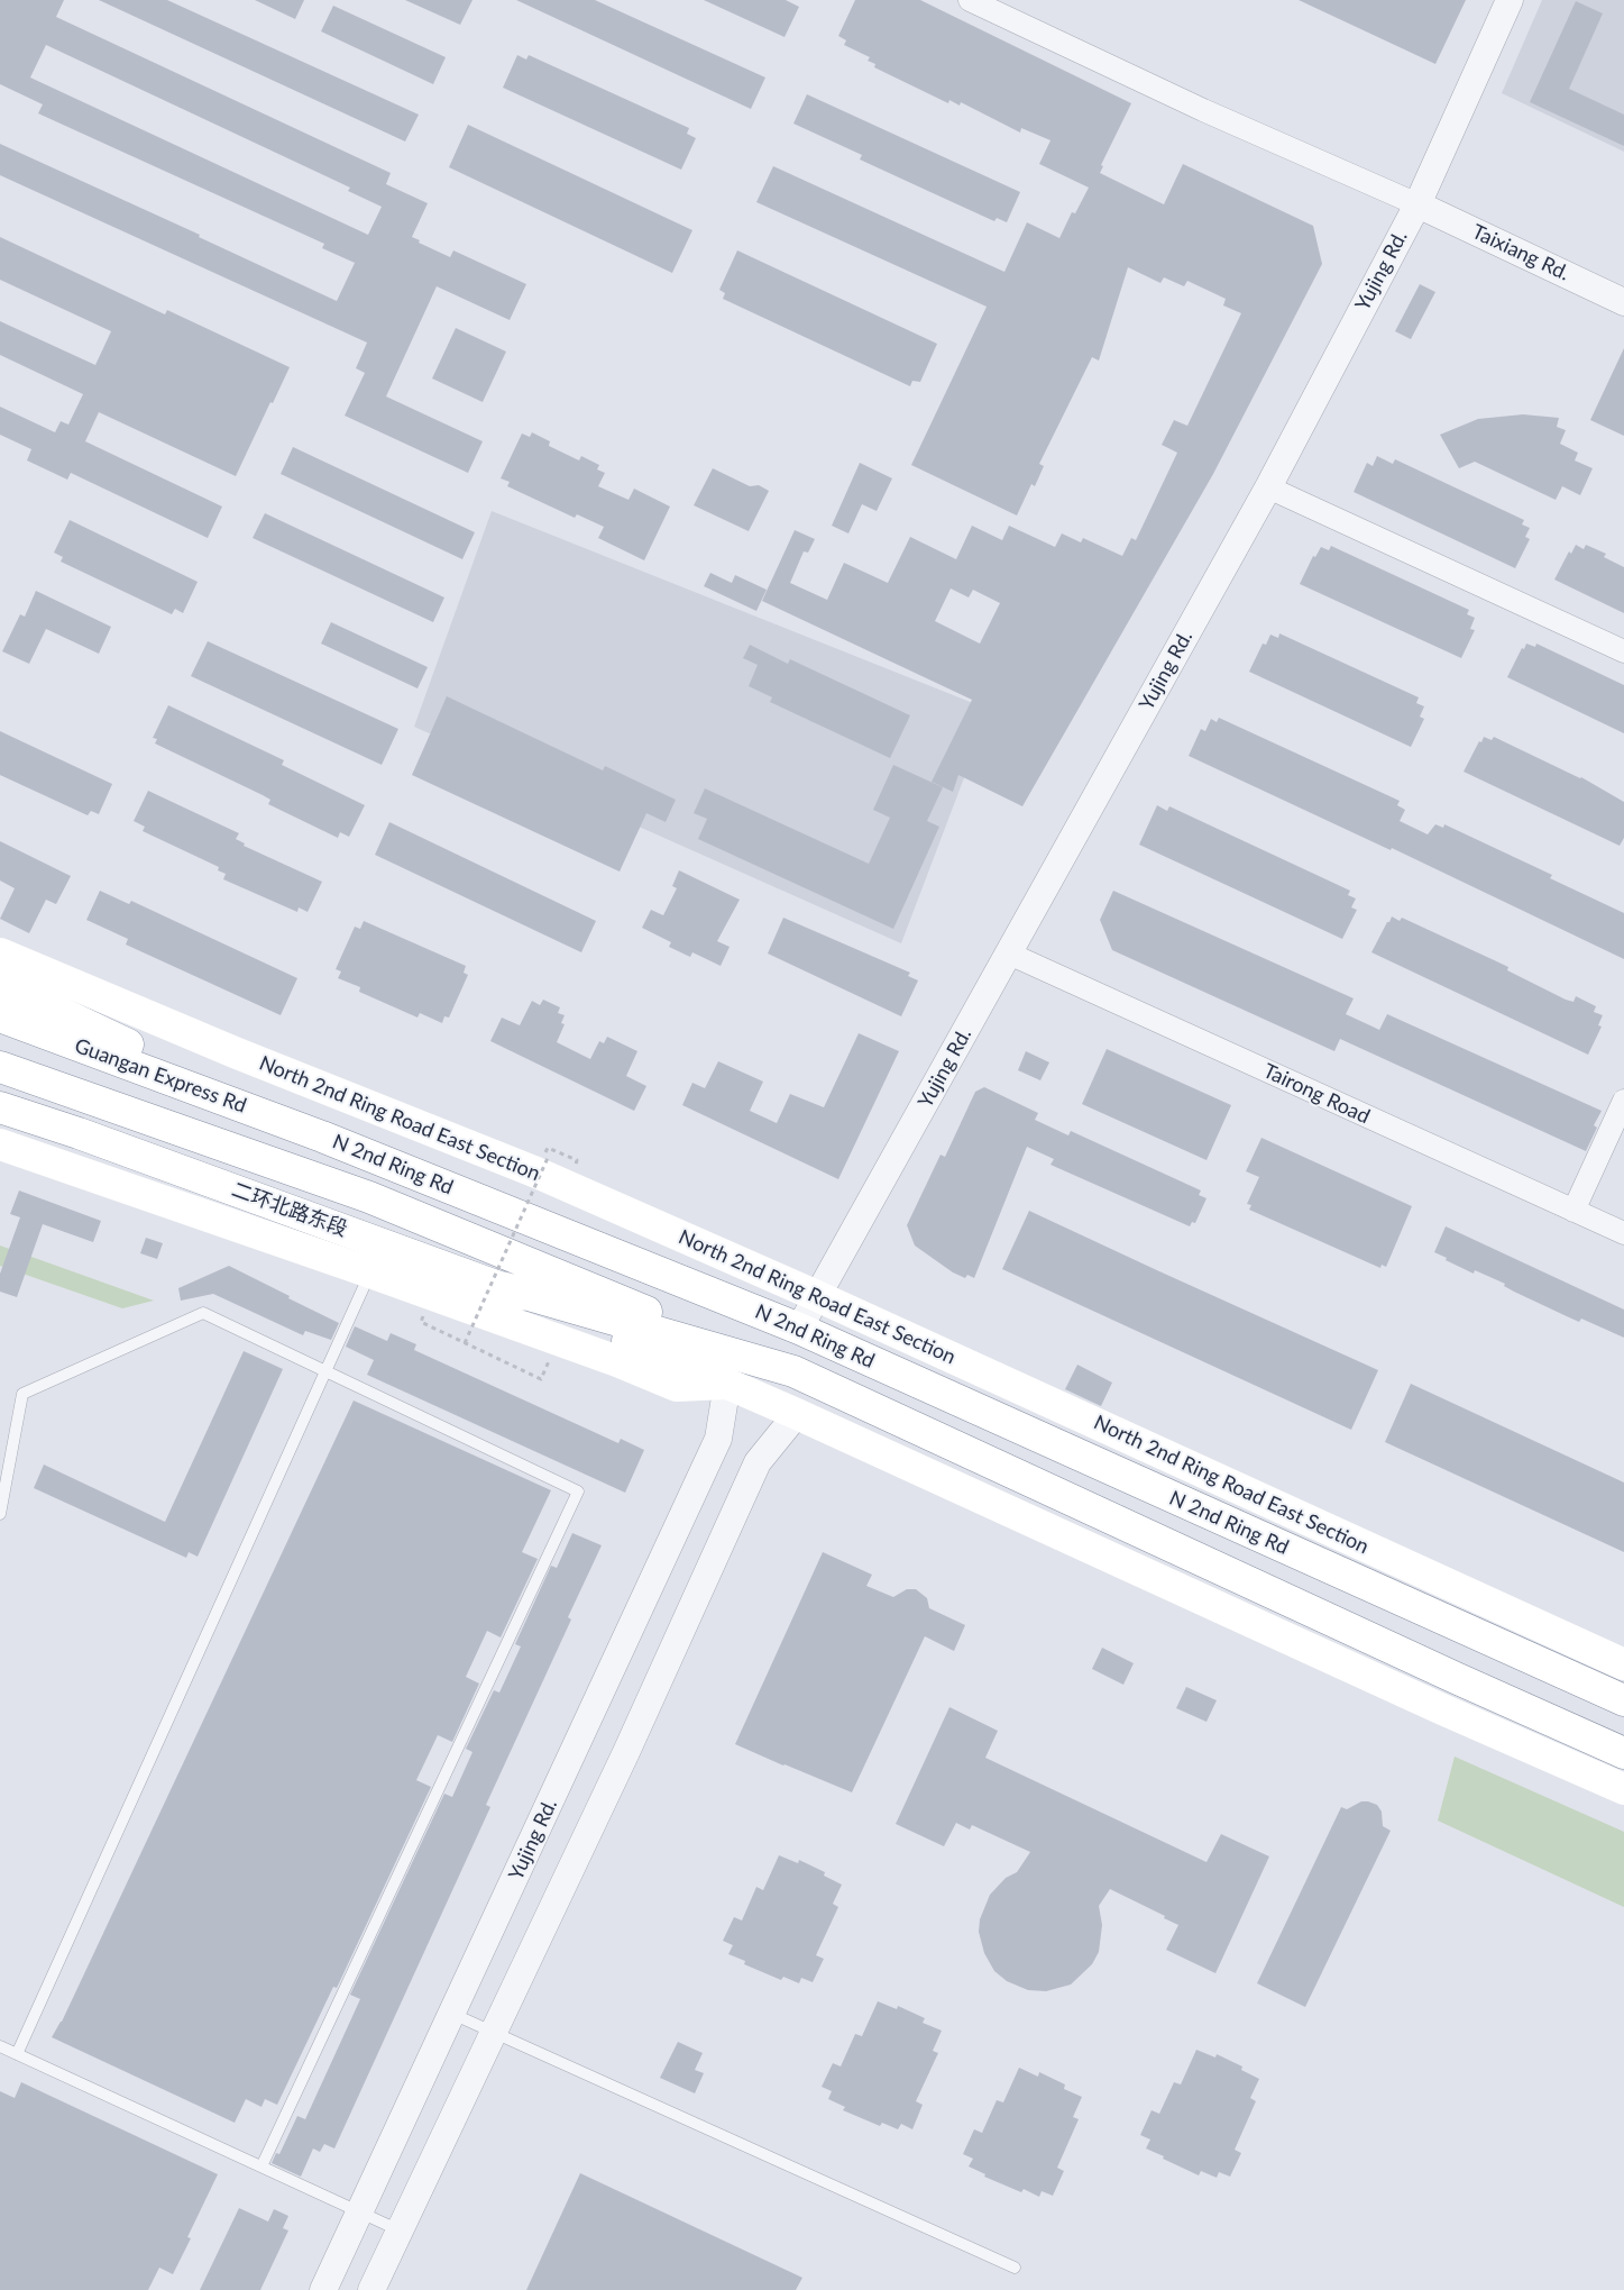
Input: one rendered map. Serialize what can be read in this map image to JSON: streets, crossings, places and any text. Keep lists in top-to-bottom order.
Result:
{
  "streets": {
    "main road": [
      "Guangan Express Rd",
      "North 2nd Ring Road East Section",
      "N 2nd Ring Rd",
      "二环北路东段"
    ],
    "street": ["Taixiang Rd.", "Yujing Rd.", "Tairong Road"]
  },
  "crossings": [
    ["Taixiang Rd.", "Yujing Rd."],
    ["Yujing Rd.", "Tairong Road"],
    ["Yujing Rd.", "North 2nd Ring Road East Section"],
    ["Yujing Rd.", "N 2nd Ring Rd"],
    ["Guangan Express Rd", "N 2nd Ring Rd"],
    ["N 2nd Ring Rd", "二环北路东段"]
  ]
}
